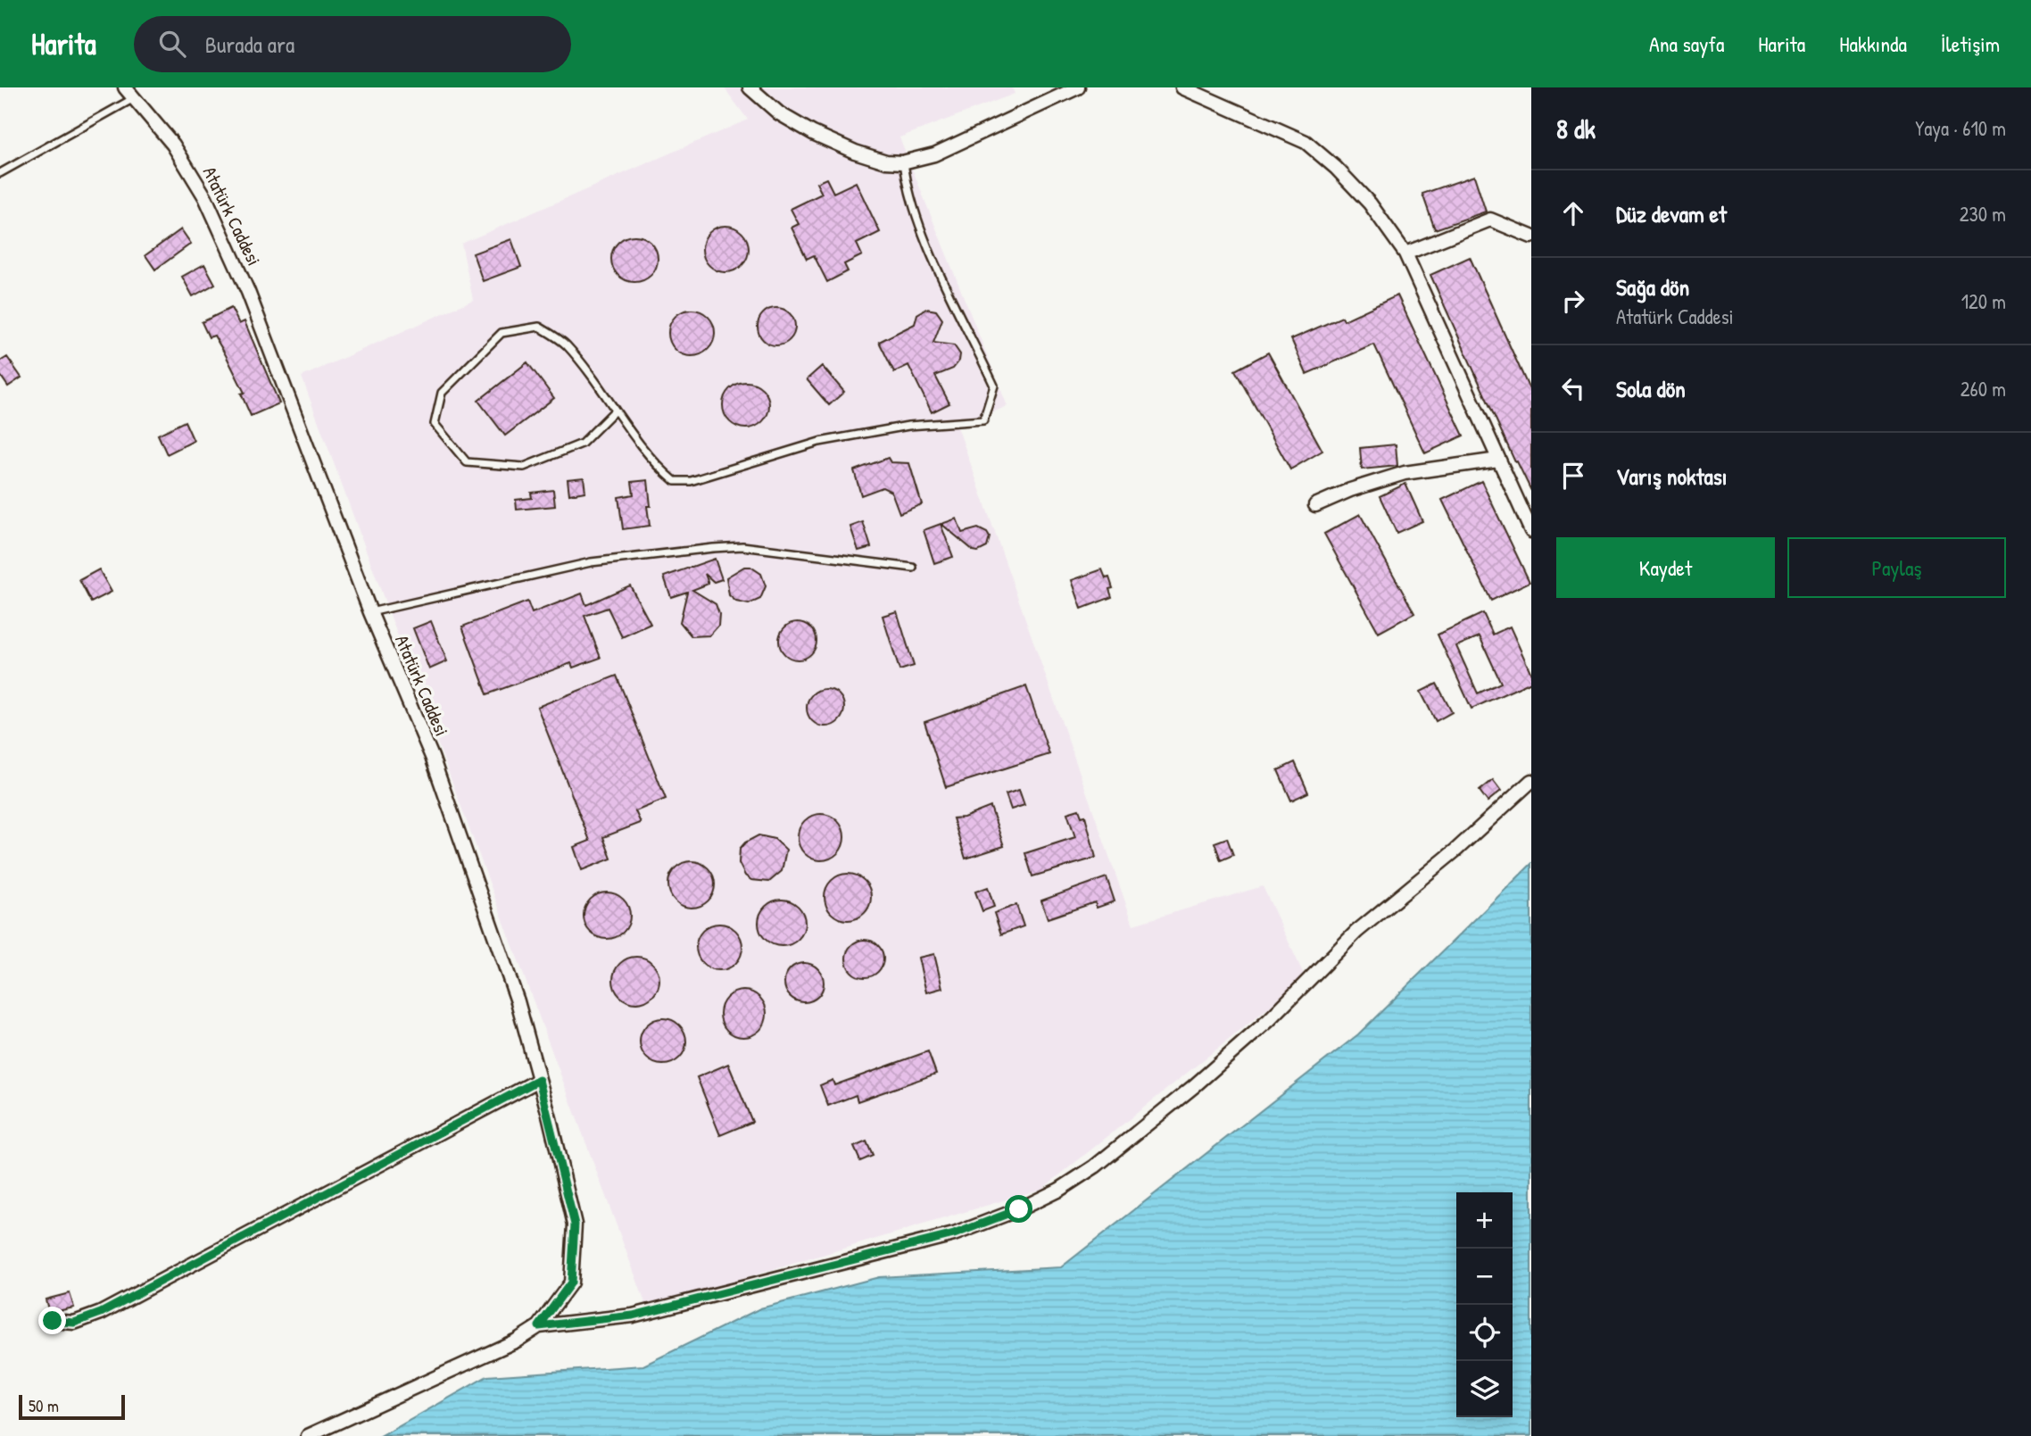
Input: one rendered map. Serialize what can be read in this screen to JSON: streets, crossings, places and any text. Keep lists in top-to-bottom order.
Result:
{
  "streets": {
    "street": ["Atatürk Caddesi"]
  },
  "scale_bar": "50 m",
  "page": {
    "header": "Harita",
    "search": "Burada ara",
    "nav": [
      "Ana sayfa",
      "Harita",
      "Hakkında",
      "İletişim"
    ],
    "heading": ["8 dk", "Yaya · 610 m"],
    "list": [
      ["Düz devam et", "230 m"],
      ["Sağa dön", "Atatürk Caddesi", "120 m"],
      ["Sola dön", "260 m"],
      "Varış noktası"
    ],
    "buttons": ["Kaydet", "Paylaş"],
    "map_buttons": ["+", "−"],
    "scale": "50 m"
  }
}
